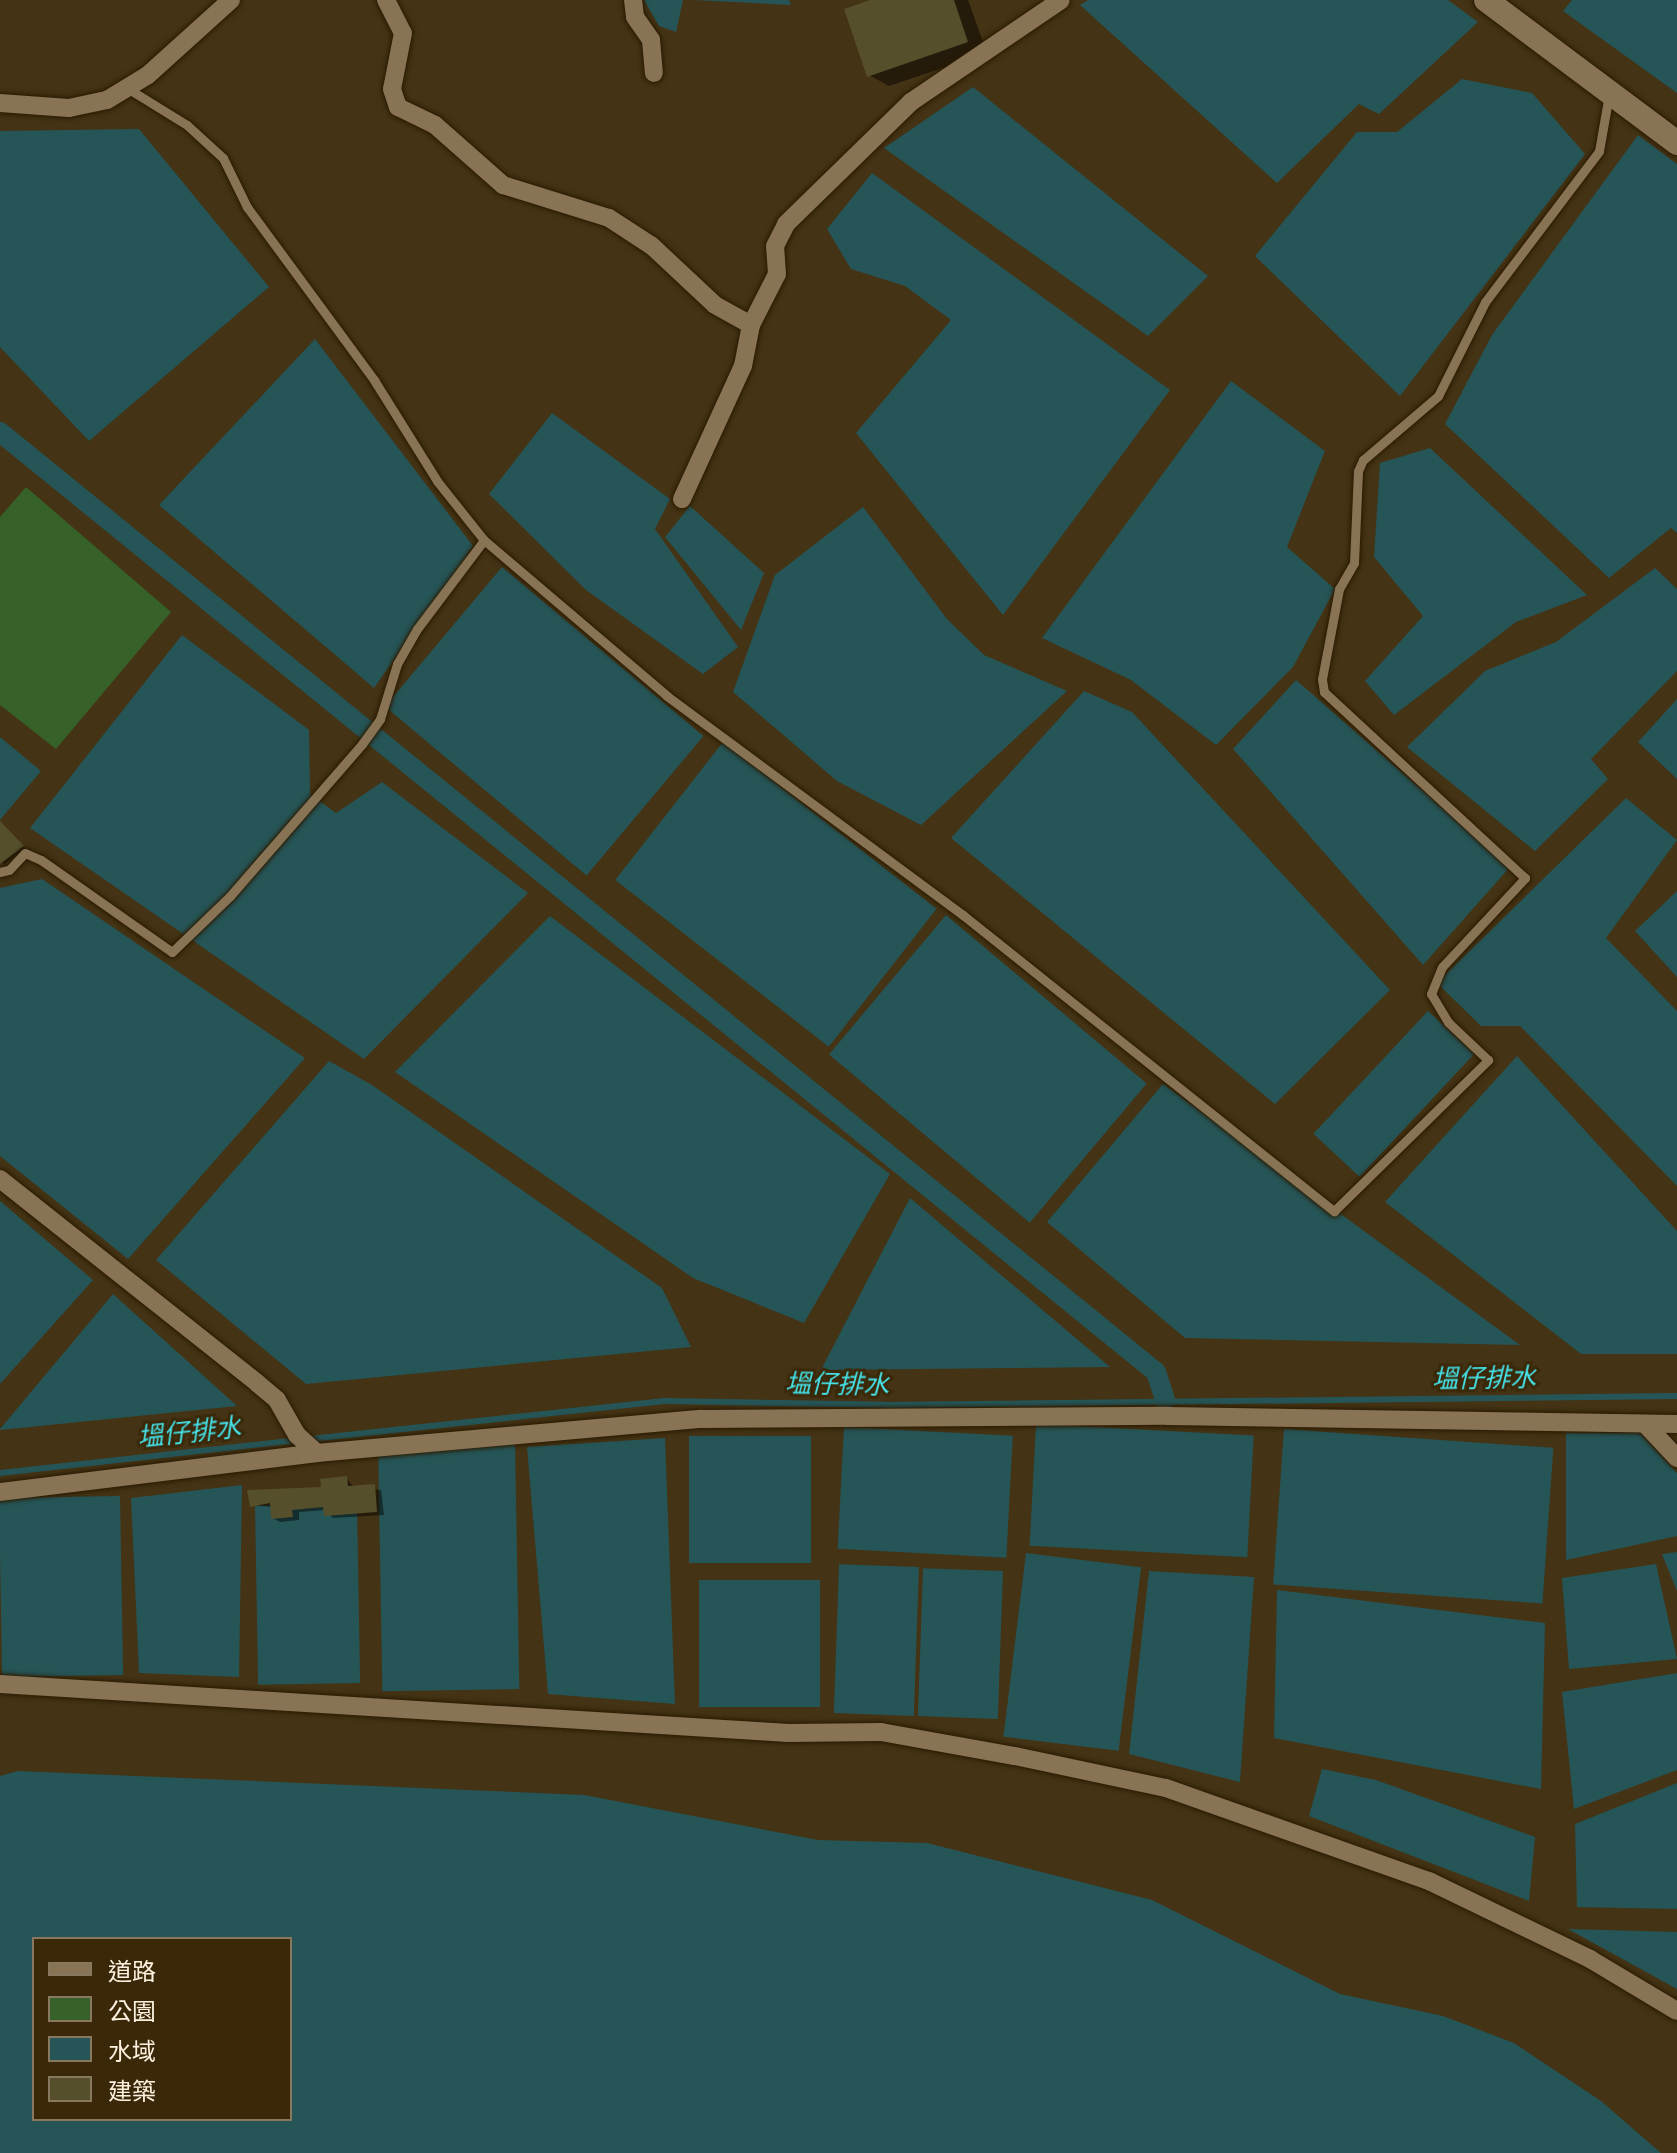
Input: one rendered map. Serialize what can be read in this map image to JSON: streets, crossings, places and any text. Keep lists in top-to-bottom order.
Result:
{
  "water": ["塭仔排水"],
  "legend": [
    "道路",
    "公園",
    "水域",
    "建築"
  ]
}
